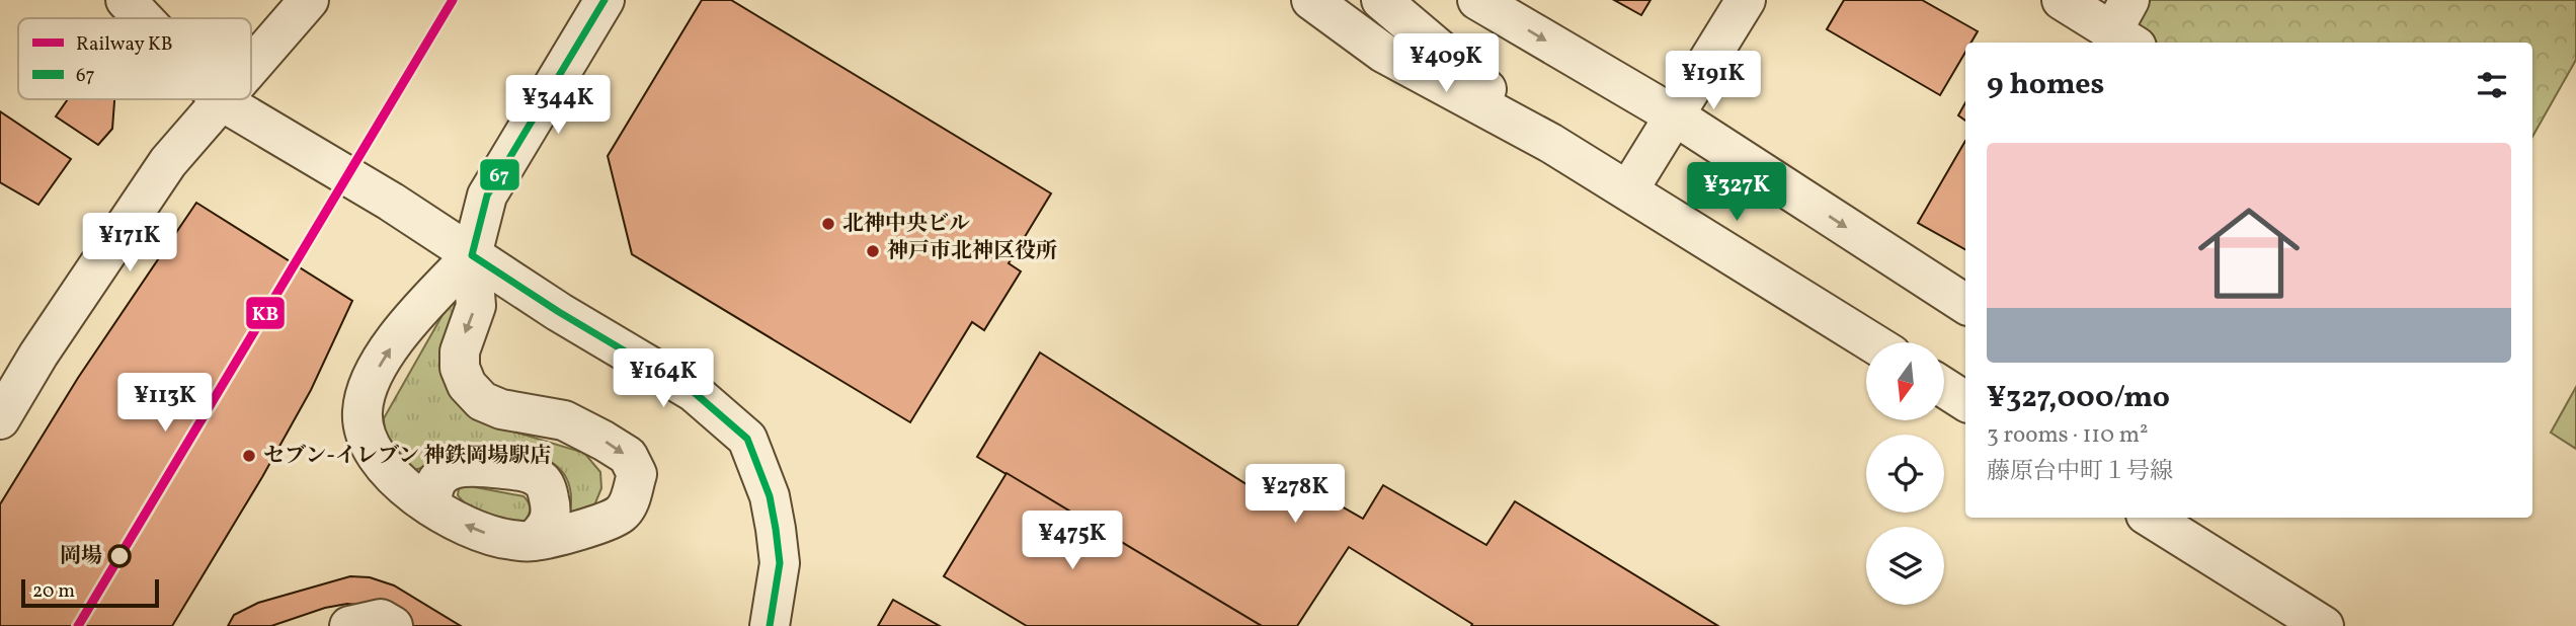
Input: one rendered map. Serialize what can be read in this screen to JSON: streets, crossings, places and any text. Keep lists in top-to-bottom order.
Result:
{
  "places": [
    "北神中央ビル",
    "神戸市北神区役所",
    "セブン-イレブン 神鉄岡場駅店",
    "岡場"
  ],
  "lines": ["rail line KB", "transit line 67"],
  "legend": ["Railway KB", "67"],
  "scale_bar": "20 m",
  "north": "bottom",
  "page": {
    "price": [
      "¥409K",
      "¥191K",
      "¥344K",
      "¥327K",
      "¥171K",
      "¥164K",
      "¥113K",
      "¥278K",
      "¥475K"
    ],
    "heading": "9 homes",
    "list": [
      {
        "name": "¥327,000/mo",
        "note": "3 rooms · 110 m² · 藤原台中町１号線"
      }
    ],
    "scale": "20 m"
  }
}
